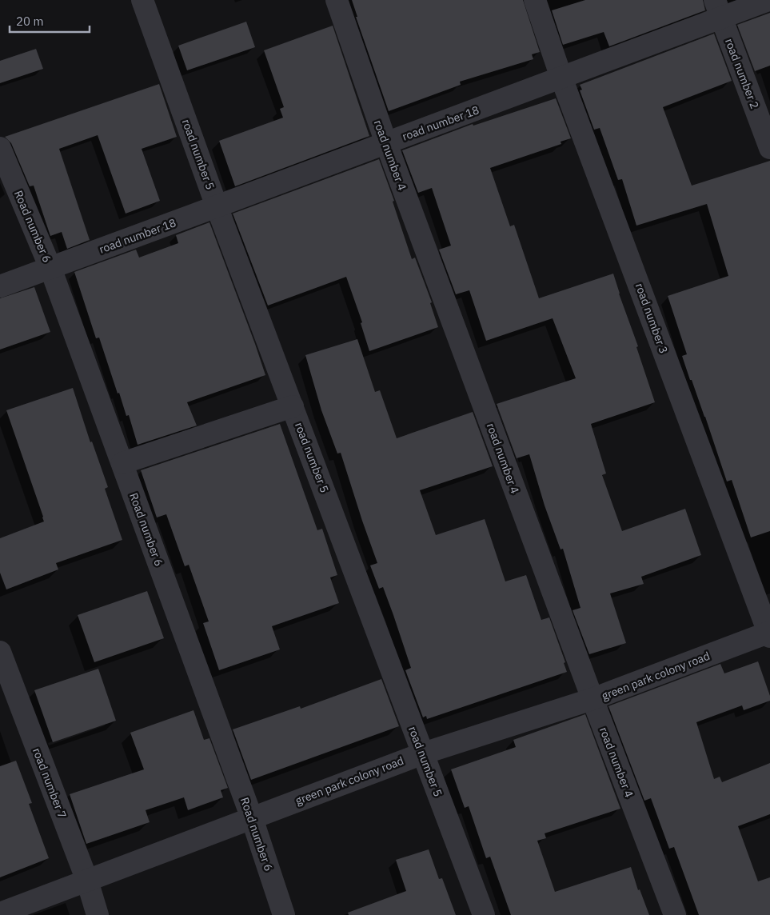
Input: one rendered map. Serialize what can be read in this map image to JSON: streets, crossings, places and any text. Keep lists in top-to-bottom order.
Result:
{
  "streets": {
    "street": [
      "road number 2",
      "road number 18",
      "road number 5",
      "road number 4",
      "Road number 6",
      "road number 3",
      "green park colony road",
      "road number 7"
    ]
  },
  "crossings": [
    ["road number 2", "road number 18"],
    ["road number 18", "road number 5"],
    ["road number 18", "road number 4"],
    ["road number 18", "Road number 6"],
    ["road number 18", "road number 3"],
    ["road number 5", "green park colony road"],
    ["road number 4", "green park colony road"],
    ["Road number 6", "green park colony road"],
    ["road number 3", "green park colony road"],
    ["green park colony road", "road number 7"]
  ],
  "scale_bar": "20 m"
}
